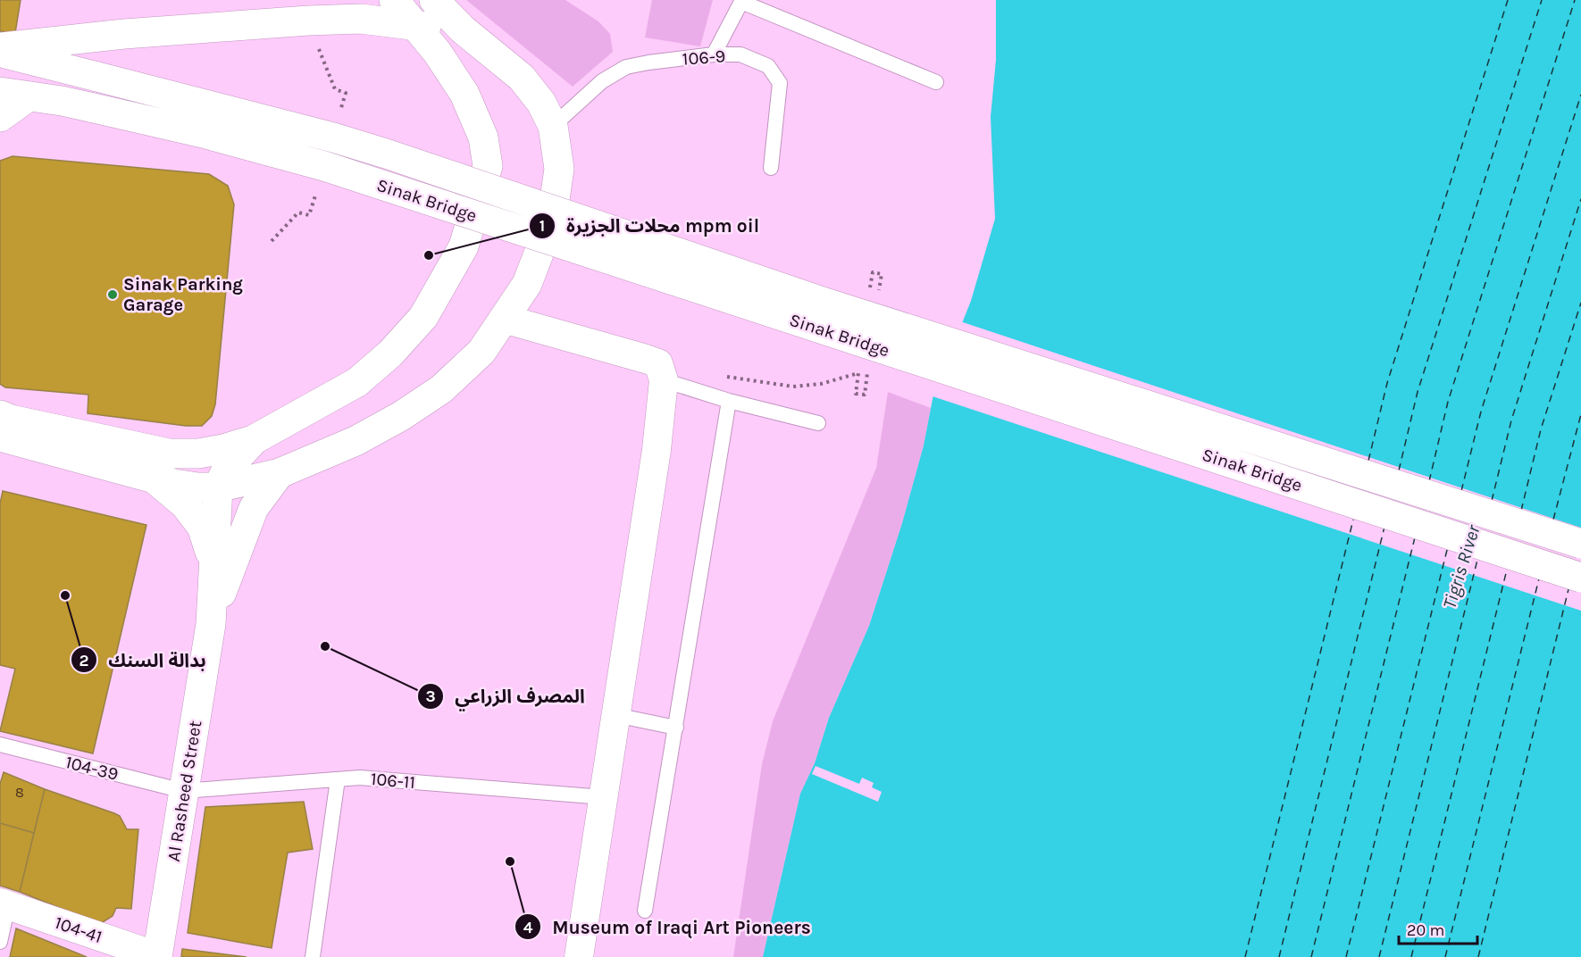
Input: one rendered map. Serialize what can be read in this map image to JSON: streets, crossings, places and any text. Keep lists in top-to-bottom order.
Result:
{
  "streets": {
    "main road": ["Sinak Bridge", "Al Rasheed Street"],
    "street": ["104-41"],
    "lane": ["106-9", "104-39", "106-11"]
  },
  "crossings": [
    ["106-9", "Al Rasheed Street"],
    ["104-39", "106-11"],
    ["104-39", "Al Rasheed Street"],
    ["106-11", "Al Rasheed Street"],
    ["Al Rasheed Street", "104-41"]
  ],
  "water": ["Tigris River"],
  "places": [
    "محلات الجزيرة mpm oil",
    "Sinak Parking Garage",
    "بدالة السنك",
    "المصرف الزراعي",
    "Museum of Iraqi Art Pioneers"
  ],
  "house_numbers": ["8"],
  "scale_bar": "20 m"
}
